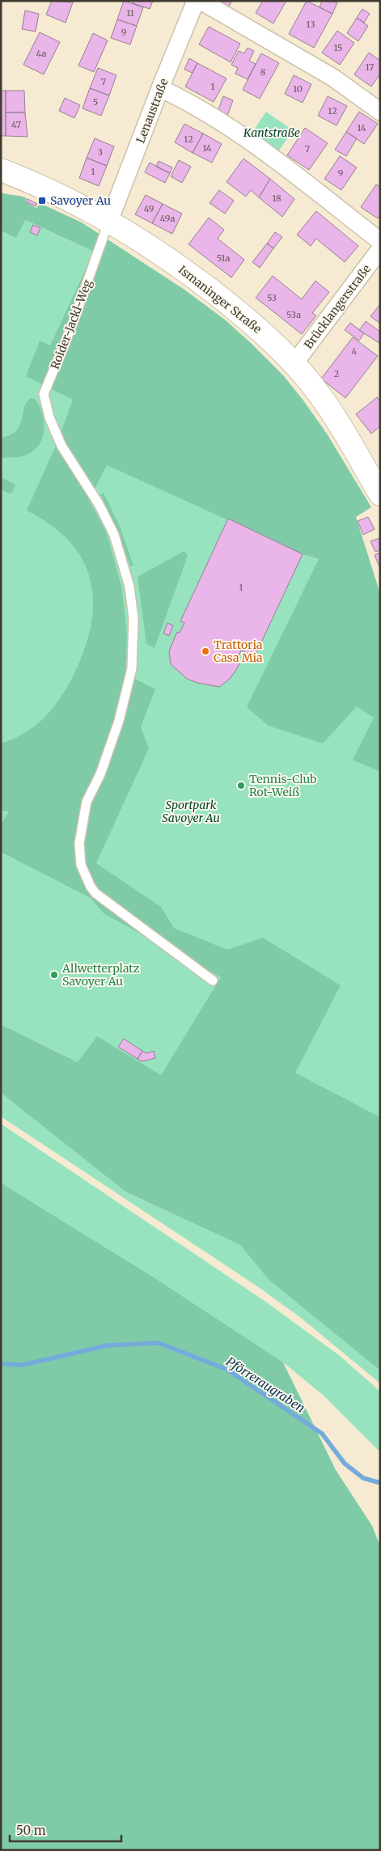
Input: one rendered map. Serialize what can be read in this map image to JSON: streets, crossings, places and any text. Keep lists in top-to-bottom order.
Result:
{
  "streets": {
    "street": ["Lenaustraße", "Ismaninger Straße", "Brücklangerstraße"],
    "lane": ["Roider-Jackl-Weg"]
  },
  "crossings": [
    ["Lenaustraße", "Ismaninger Straße"],
    ["Lenaustraße", "Roider-Jackl-Weg"],
    ["Ismaninger Straße", "Brücklangerstraße"],
    ["Ismaninger Straße", "Roider-Jackl-Weg"]
  ],
  "water": ["Pförreraugraben"],
  "parks": ["Kantstraße", "Sportpark Savoyer Au"],
  "places": {
    "transit": ["Savoyer Au"],
    "other": ["Trattoria Casa Mia", "Tennis-Club Rot-Weiß", "Allwetterplatz Savoyer Au"]
  },
  "house_numbers": [
    "11",
    "13",
    "9",
    "15",
    "4a",
    "17",
    "8",
    "7",
    "1",
    "10",
    "5",
    "12",
    "47",
    "14",
    "12",
    "14",
    "7",
    "3",
    "1",
    "9",
    "18",
    "49",
    "49a",
    "51a",
    "53",
    "53a",
    "4",
    "2",
    "1"
  ],
  "scale_bar": "50 m"
}
